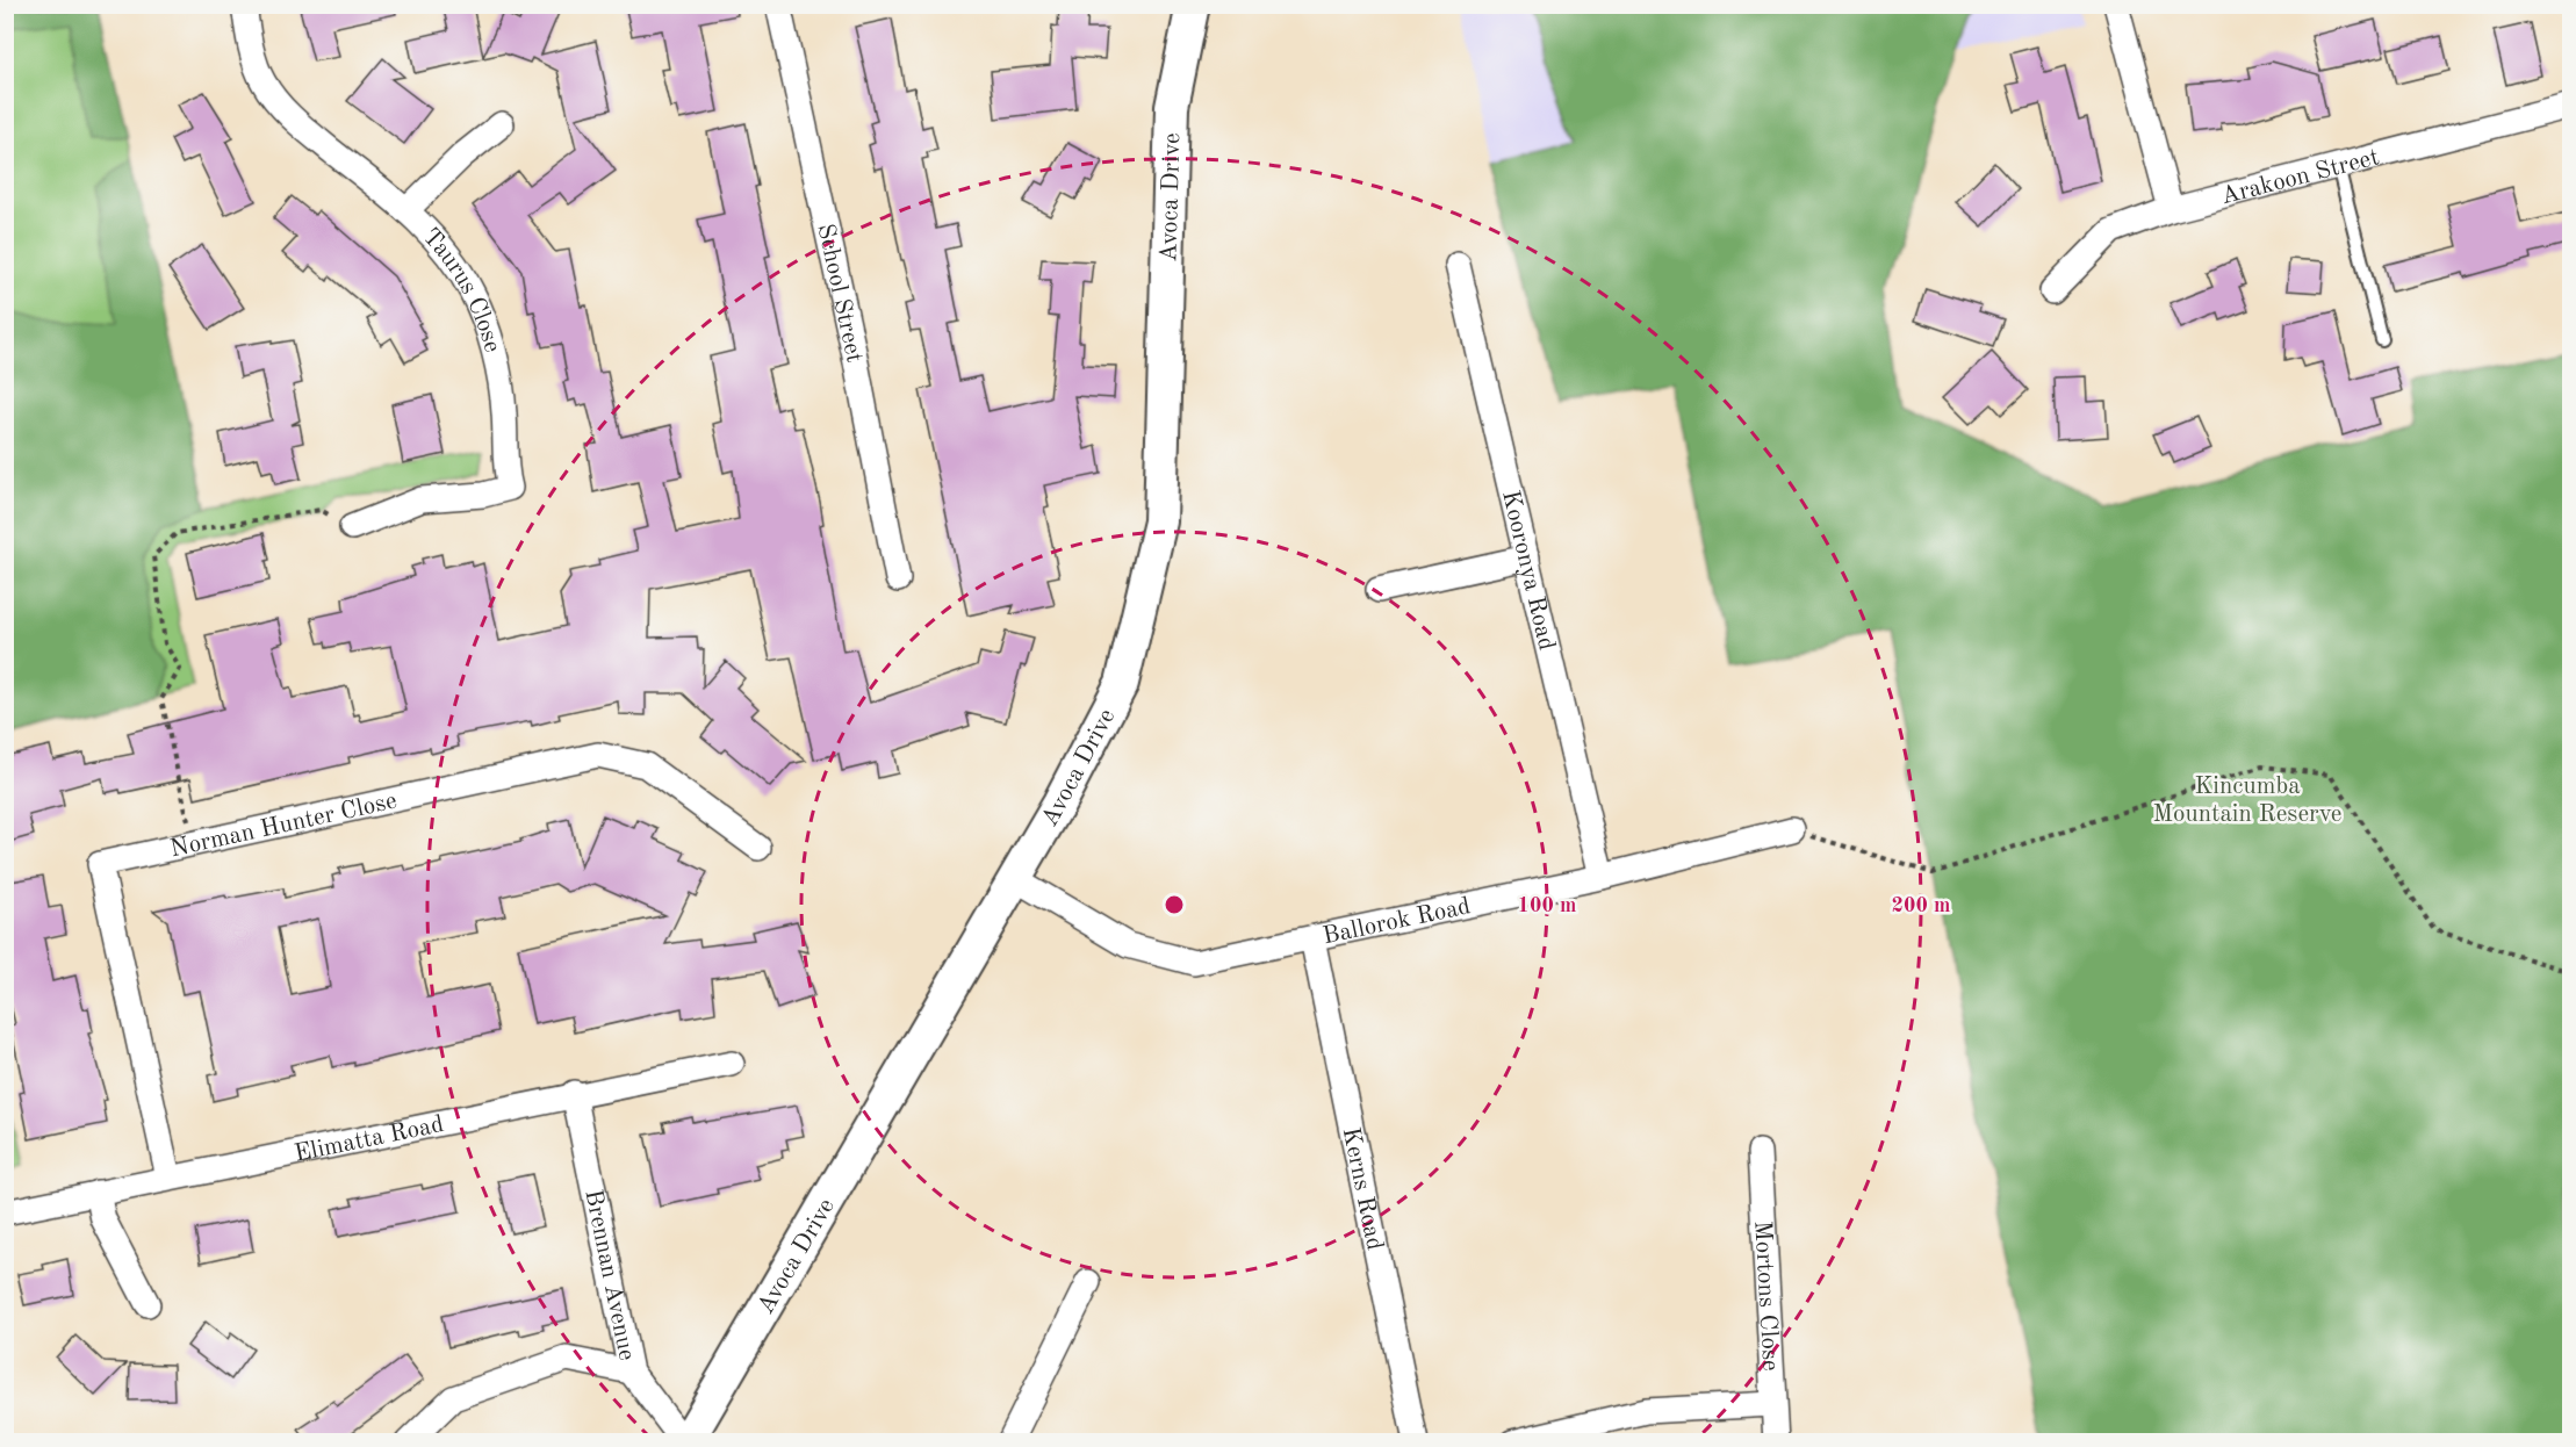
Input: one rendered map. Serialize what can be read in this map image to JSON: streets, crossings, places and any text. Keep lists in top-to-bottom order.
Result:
{
  "streets": {
    "main road": ["Avoca Drive"],
    "street": [
      "Arakoon Street",
      "School Street",
      "Taurus Close",
      "Kooronya Road",
      "Norman Hunter Close",
      "Ballorok Road",
      "Elimatta Road",
      "Kerns Road",
      "Brennan Avenue",
      "Mortons Close"
    ]
  },
  "crossings": [
    ["Avoca Drive", "Ballorok Road"],
    ["Avoca Drive", "Brennan Avenue"],
    ["Kooronya Road", "Ballorok Road"],
    ["Norman Hunter Close", "Elimatta Road"],
    ["Ballorok Road", "Kerns Road"],
    ["Elimatta Road", "Brennan Avenue"]
  ],
  "parks": ["Kincumba Mountain Reserve"],
  "rings": ["100 m", "200 m"]
}
